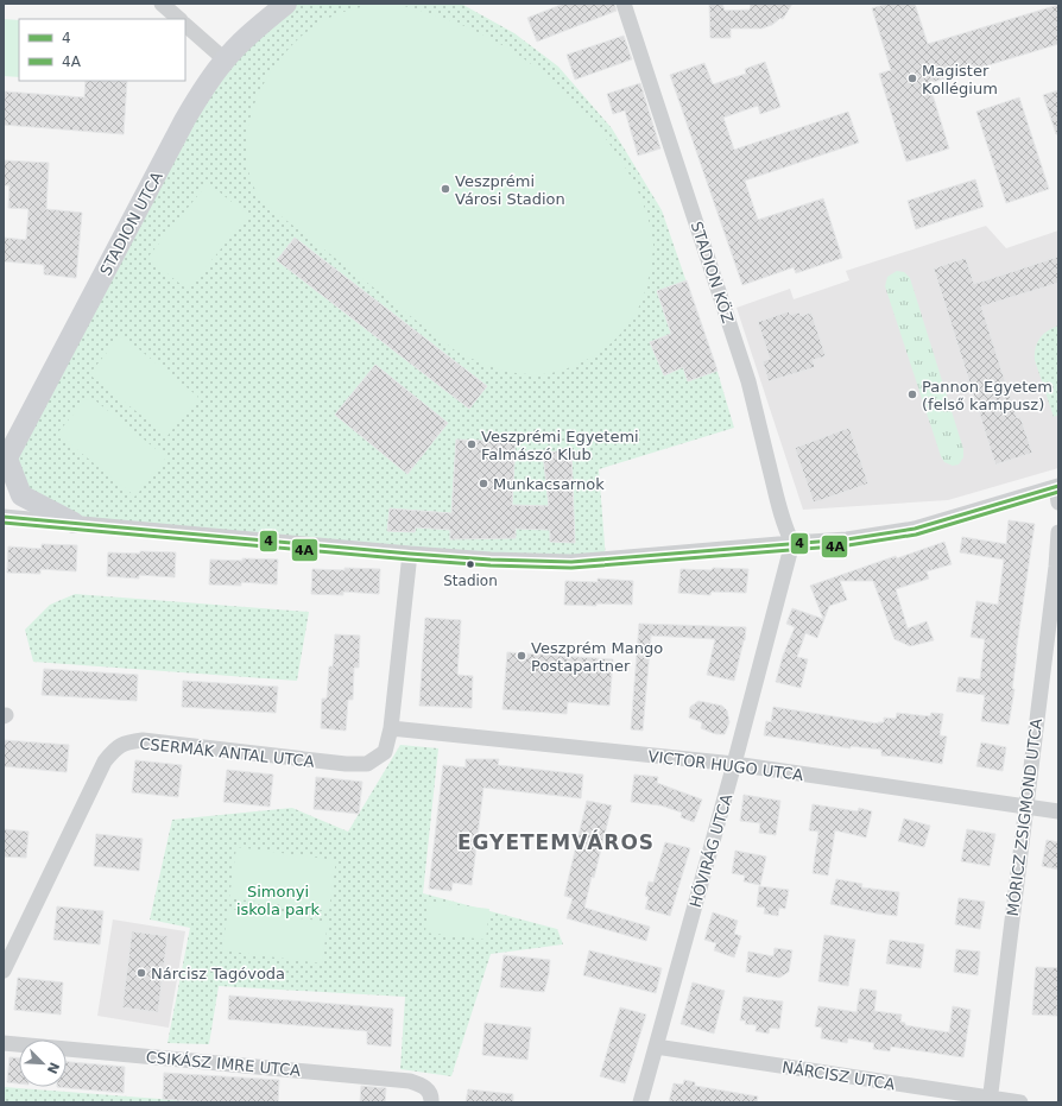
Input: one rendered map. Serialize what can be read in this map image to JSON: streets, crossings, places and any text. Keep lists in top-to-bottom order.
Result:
{
  "streets": {
    "street": [
      "STADION UTCA",
      "STADION KÖZ",
      "CSERMÁK ANTAL UTCA",
      "VICTOR HUGO UTCA",
      "MÓRICZ ZSIGMOND UTCA",
      "HÓVIRÁG UTCA",
      "CSIKÁSZ IMRE UTCA",
      "NÁRCISZ UTCA"
    ]
  },
  "crossings": [
    ["STADION KÖZ", "HÓVIRÁG UTCA"],
    ["CSERMÁK ANTAL UTCA", "VICTOR HUGO UTCA"],
    ["VICTOR HUGO UTCA", "MÓRICZ ZSIGMOND UTCA"],
    ["VICTOR HUGO UTCA", "HÓVIRÁG UTCA"],
    ["MÓRICZ ZSIGMOND UTCA", "NÁRCISZ UTCA"],
    ["HÓVIRÁG UTCA", "NÁRCISZ UTCA"]
  ],
  "districts": ["EGYETEMVÁROS"],
  "parks": ["Simonyi iskola park"],
  "places": [
    "Magister Kollégium",
    "Veszprémi Városi Stadion",
    "Pannon Egyetem (felső kampusz)",
    "Veszprémi Egyetemi Falmászó Klub",
    "Munkacsarnok",
    "Stadion",
    "Veszprém Mango Postapartner",
    "Nárcisz Tagóvoda"
  ],
  "lines": ["transit line 4", "transit line 4A"],
  "legend": ["4", "4A"],
  "north": "bottom right"
}
